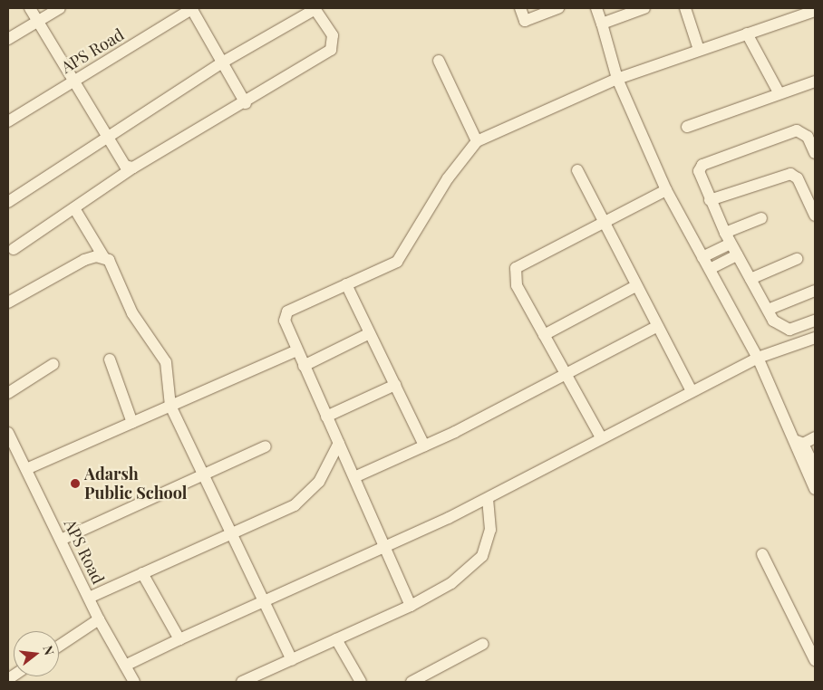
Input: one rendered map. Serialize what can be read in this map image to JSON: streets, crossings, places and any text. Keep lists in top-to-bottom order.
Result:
{
  "streets": {
    "street": ["APS Road"]
  },
  "places": ["Adarsh Public School"],
  "north": "right"
}
